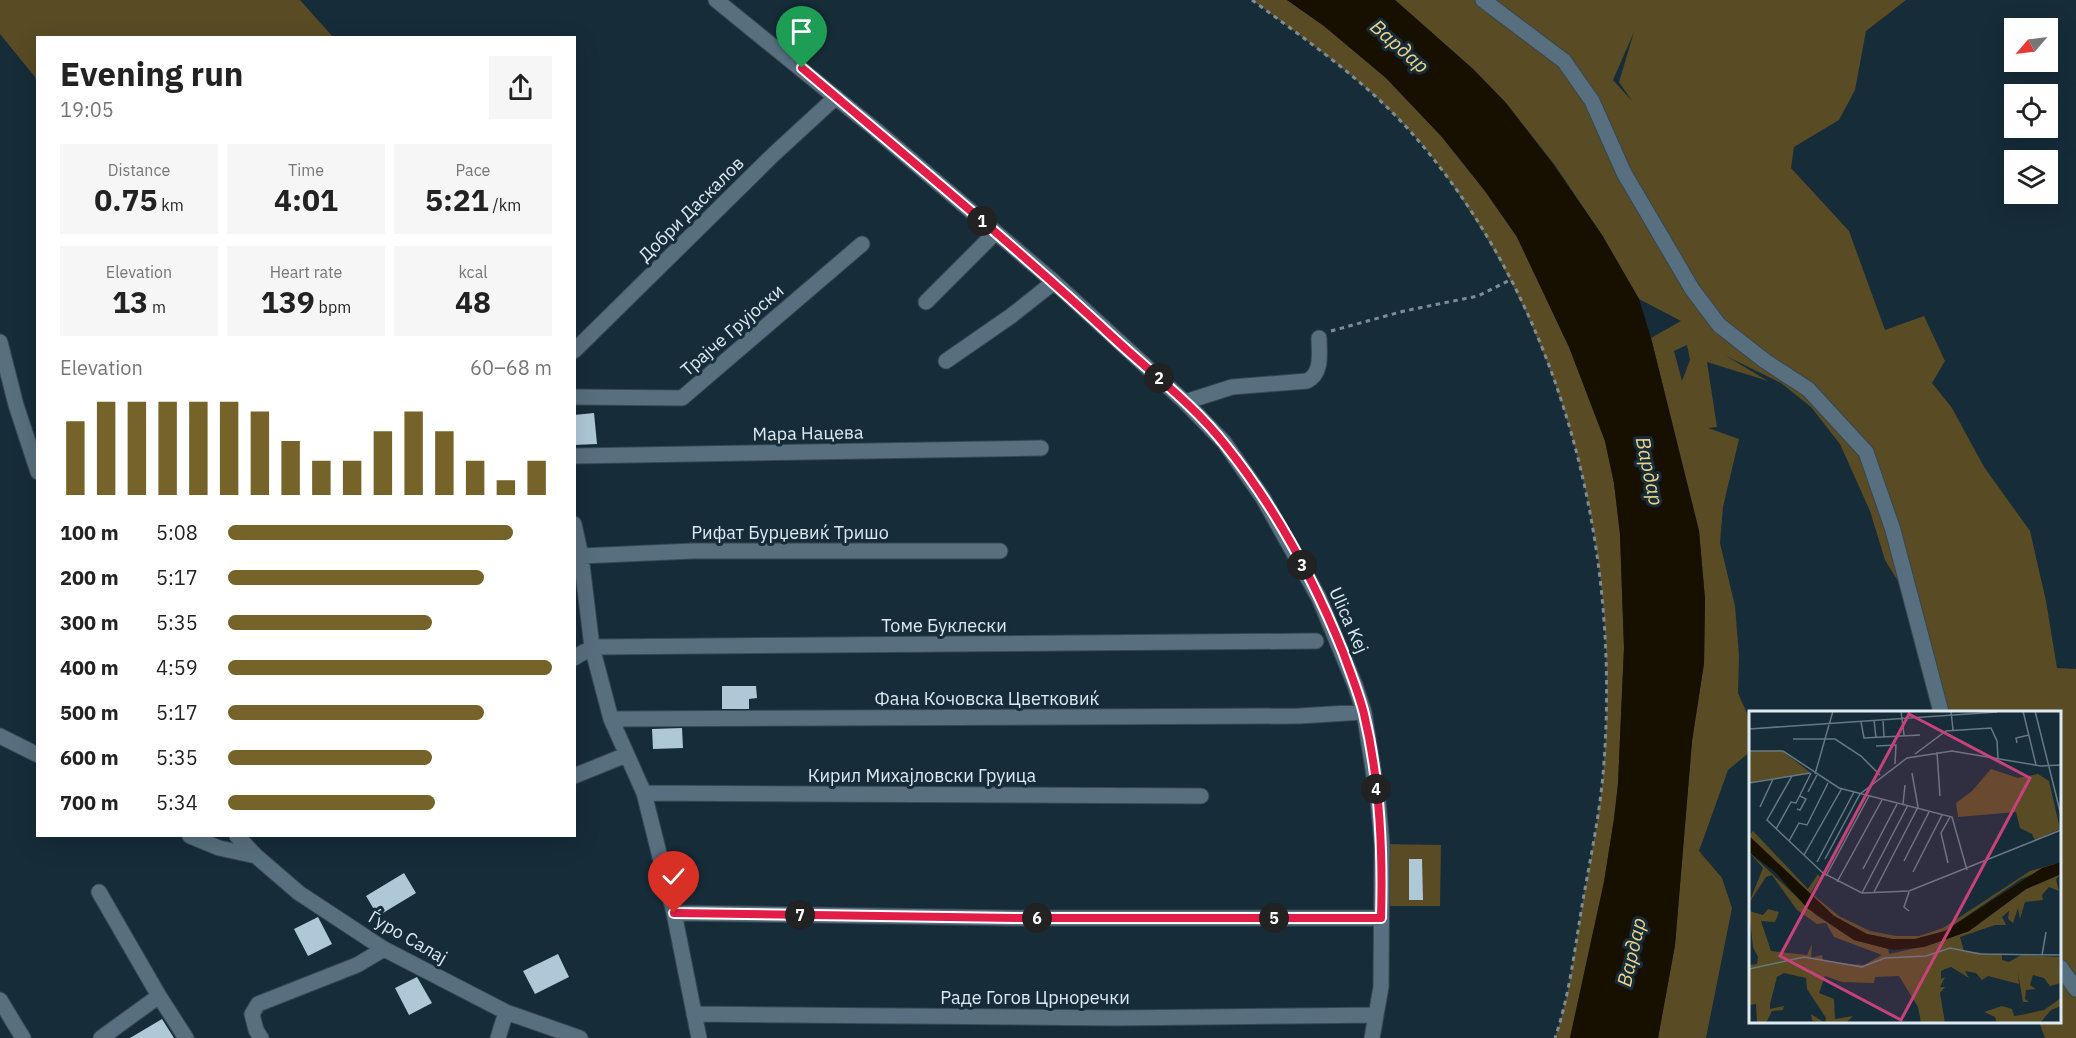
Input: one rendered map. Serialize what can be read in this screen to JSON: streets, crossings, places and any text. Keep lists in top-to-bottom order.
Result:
{
  "streets": {
    "street": [
      "Добри Даскалов",
      "Трајче Грујоски",
      "Мара Нацева",
      "Рифат Бурџевиќ Тришо",
      "Ulica Kej",
      "Томе Буклески",
      "Фана Кочовска Цветковиќ",
      "Кирил Михајловски Груица",
      "Ѓуро Салај",
      "Раде Гогов Црноречки"
    ]
  },
  "crossings": [
    ["Добри Даскалов", "Ulica Kej"],
    ["Ulica Kej", "Фана Кочовска Цветковиќ"],
    ["Ulica Kej", "Раде Гогов Црноречки"]
  ],
  "water": ["Вардар"],
  "north": "bottom left",
  "page": {
    "heading": ["Evening run", "19:05"],
    "stats": [
      ["Distance", "0.75 km"],
      ["Time", "4:01"],
      ["Pace", "5:21 /km"],
      ["Elevation", "13 m"],
      ["Heart rate", "139 bpm"],
      ["kcal", "48"]
    ],
    "pins": [
      "1",
      "2",
      "3",
      "4",
      "7",
      "5",
      "6"
    ],
    "chart": ["Elevation", "60–68 m"],
    "list": [
      {
        "name": "100 m",
        "note": "5:08"
      },
      {
        "name": "200 m",
        "note": "5:17"
      },
      {
        "name": "300 m",
        "note": "5:35"
      },
      {
        "name": "400 m",
        "note": "4:59"
      },
      {
        "name": "500 m",
        "note": "5:17"
      },
      {
        "name": "600 m",
        "note": "5:35"
      },
      {
        "name": "700 m",
        "note": "5:34"
      }
    ]
  }
}
